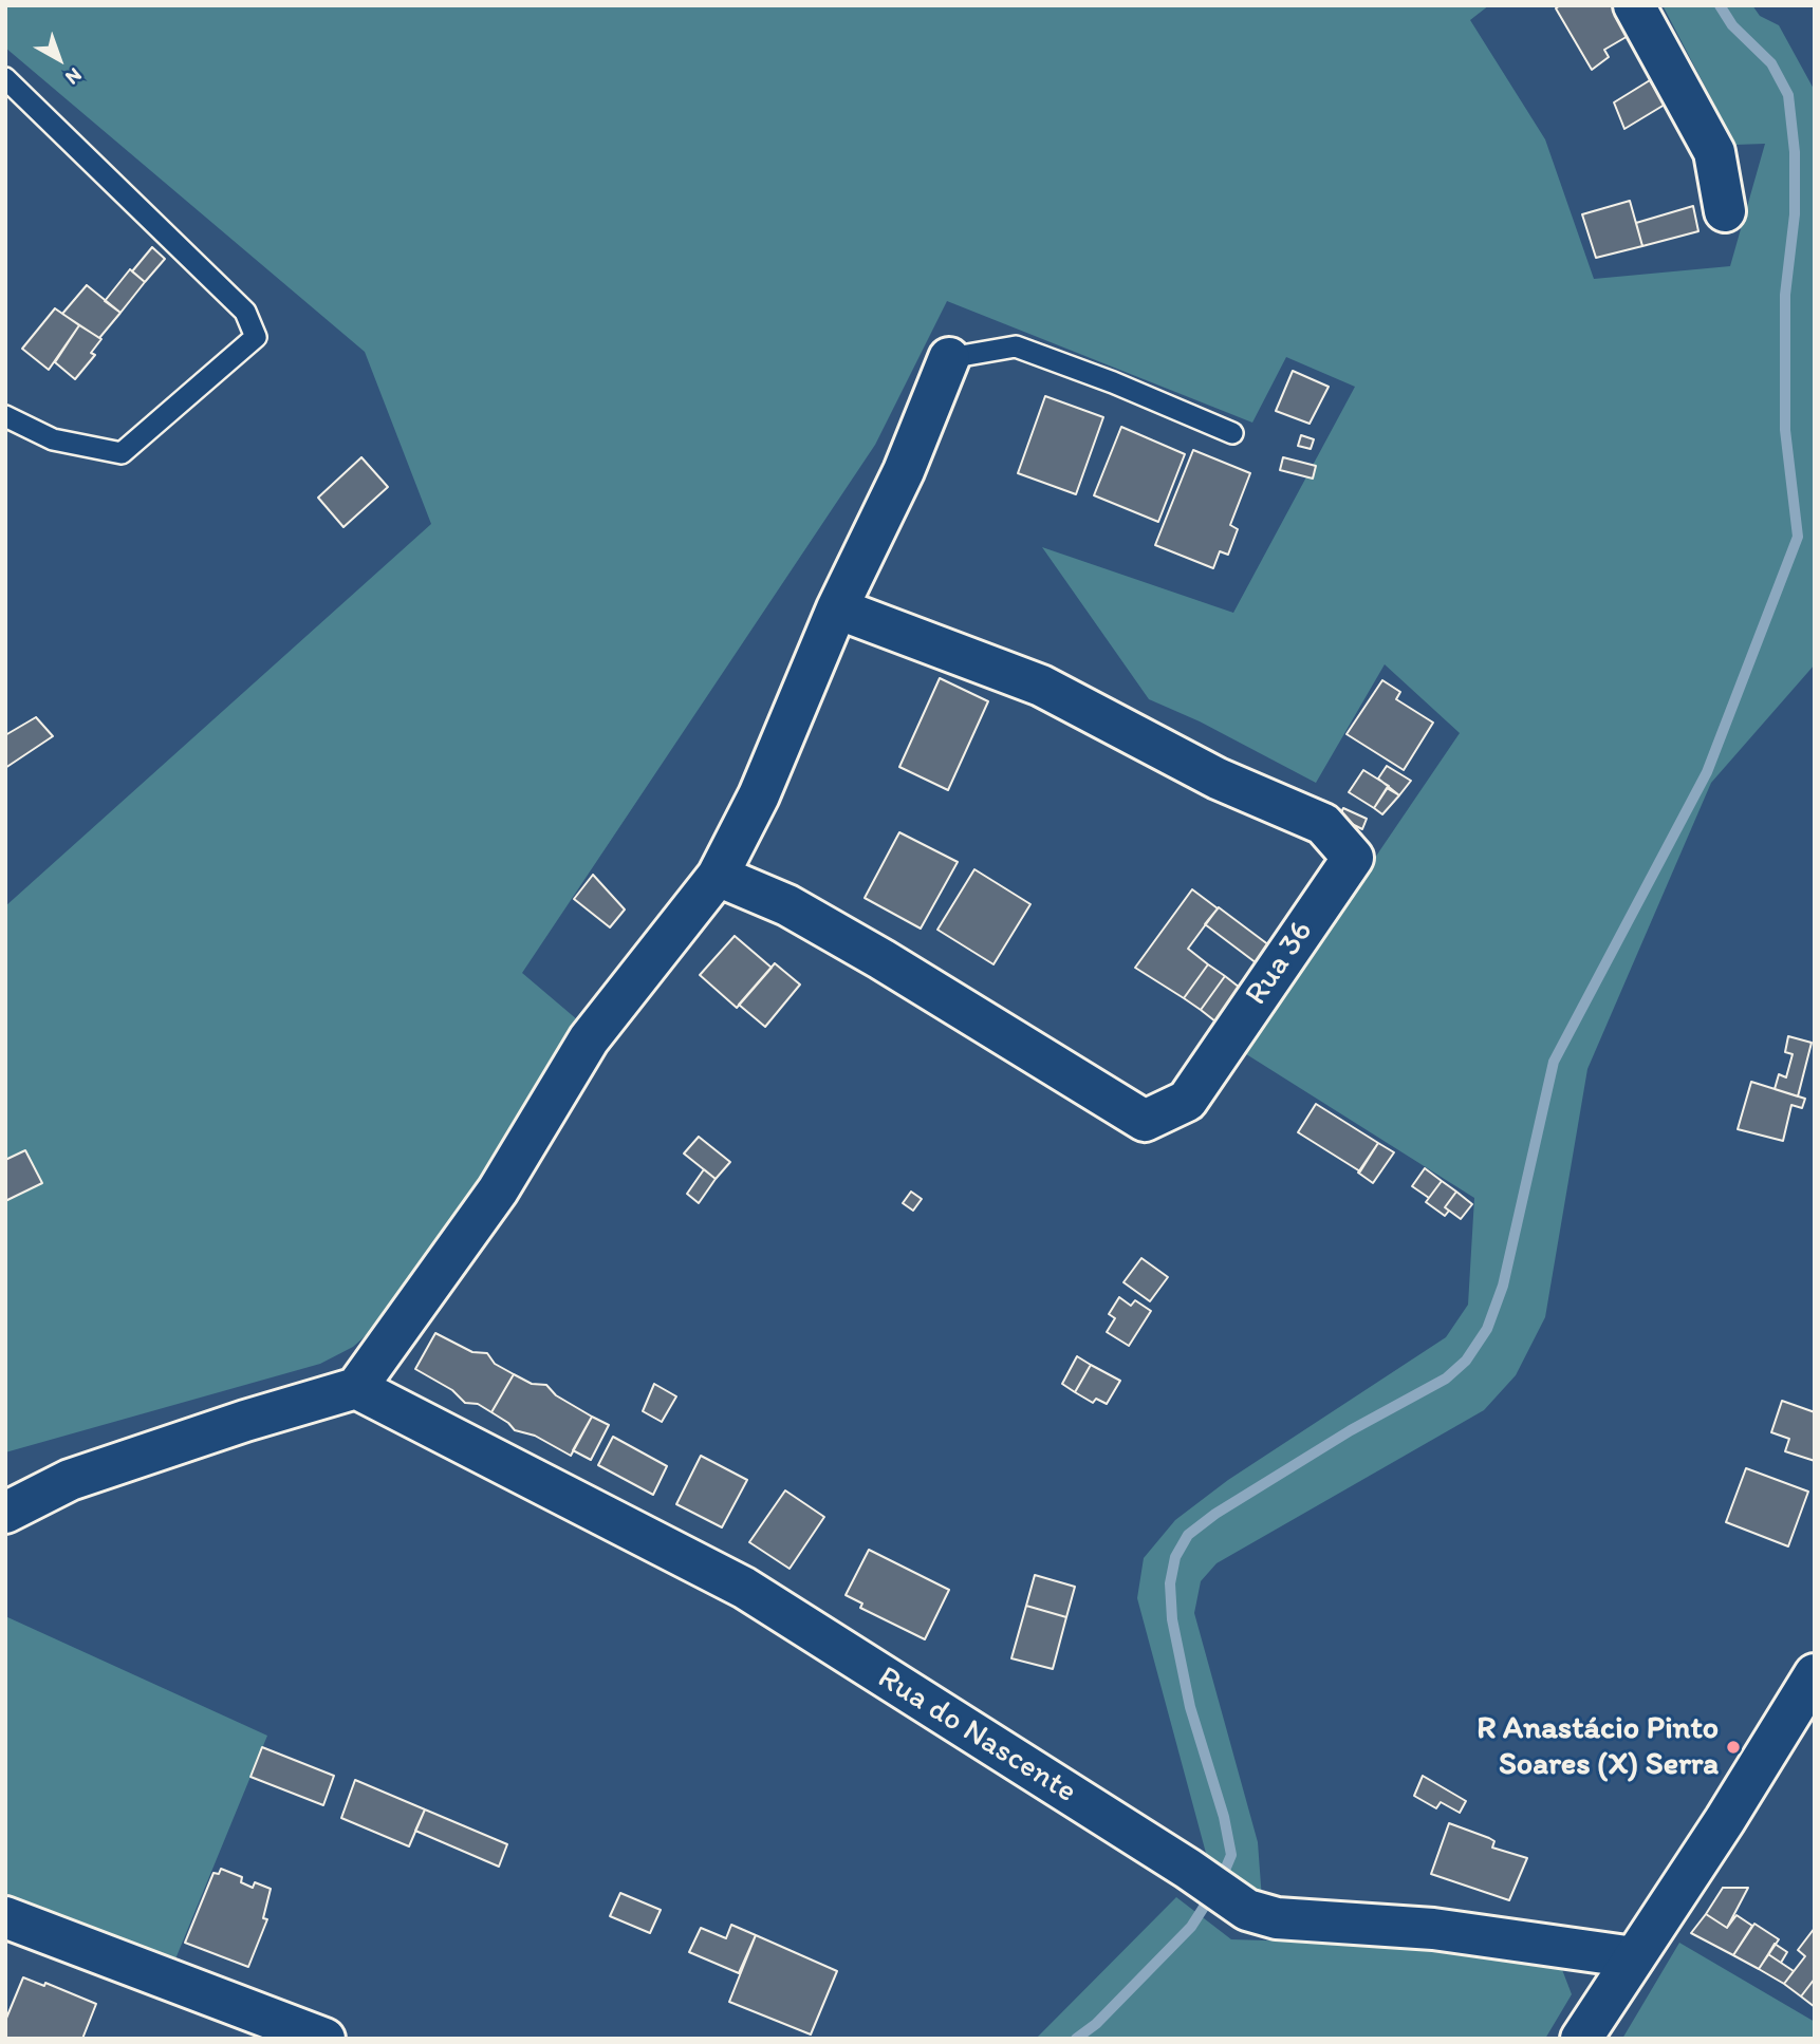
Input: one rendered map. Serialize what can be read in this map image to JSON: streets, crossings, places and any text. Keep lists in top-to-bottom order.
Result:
{
  "streets": {
    "street": ["Rua 36", "Rua do Nascente"]
  },
  "places": ["R Anastácio Pinto Soares (X) Serra"],
  "north": "bottom right"
}
